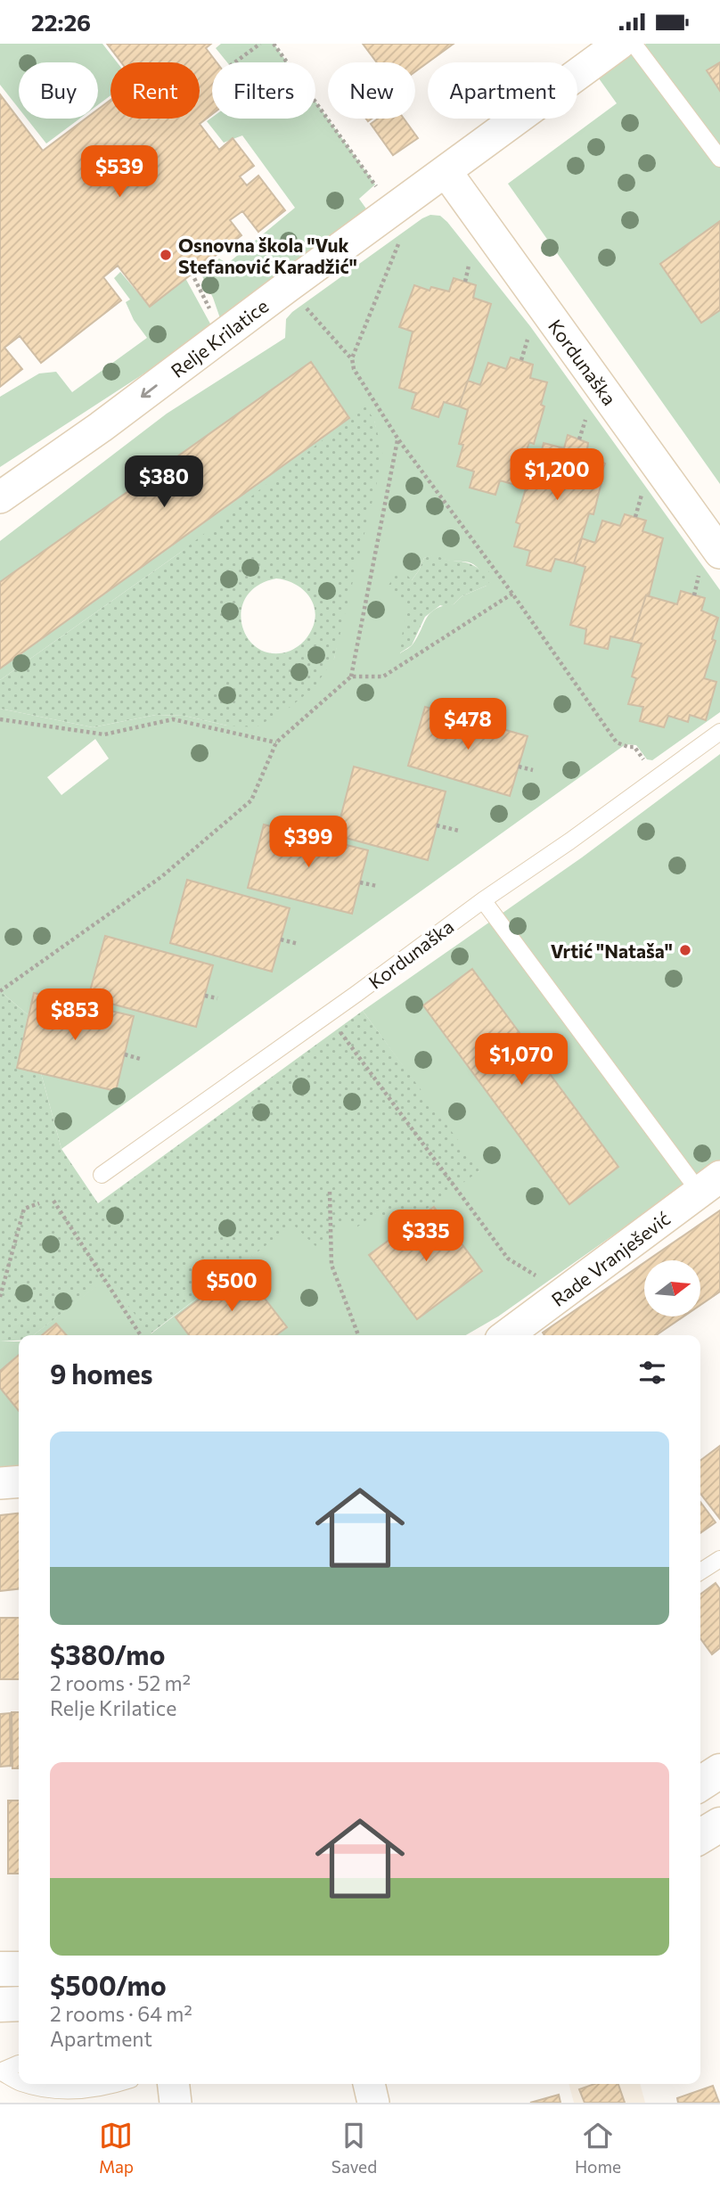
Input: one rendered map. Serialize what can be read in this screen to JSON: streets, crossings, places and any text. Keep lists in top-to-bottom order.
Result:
{
  "streets": {
    "street": ["Relje Krilatice", "Kordunaška", "Rade Vranješević"]
  },
  "crossings": [
    ["Relje Krilatice", "Kordunaška"]
  ],
  "one_way": ["Relje Krilatice"],
  "places": ["Osnovna škola \"Vuk Stefanović Karadžić\"", "Vrtić \"Nataša\""],
  "north": "right",
  "page": {
    "status": "22:26",
    "chip": [
      "Buy",
      "Rent",
      "Filters",
      "New",
      "Apartment"
    ],
    "price": [
      "$539",
      "$1,200",
      "$380",
      "$478",
      "$399",
      "$853",
      "$1,070",
      "$335",
      "$500"
    ],
    "heading": "9 homes",
    "list": [
      {
        "name": "$380/mo",
        "note": "2 rooms · 52 m² · Relje Krilatice"
      },
      {
        "name": "$500/mo",
        "note": "2 rooms · 64 m² · Apartment"
      }
    ],
    "tabs": ["Map", "Saved", "Home"]
  }
}
